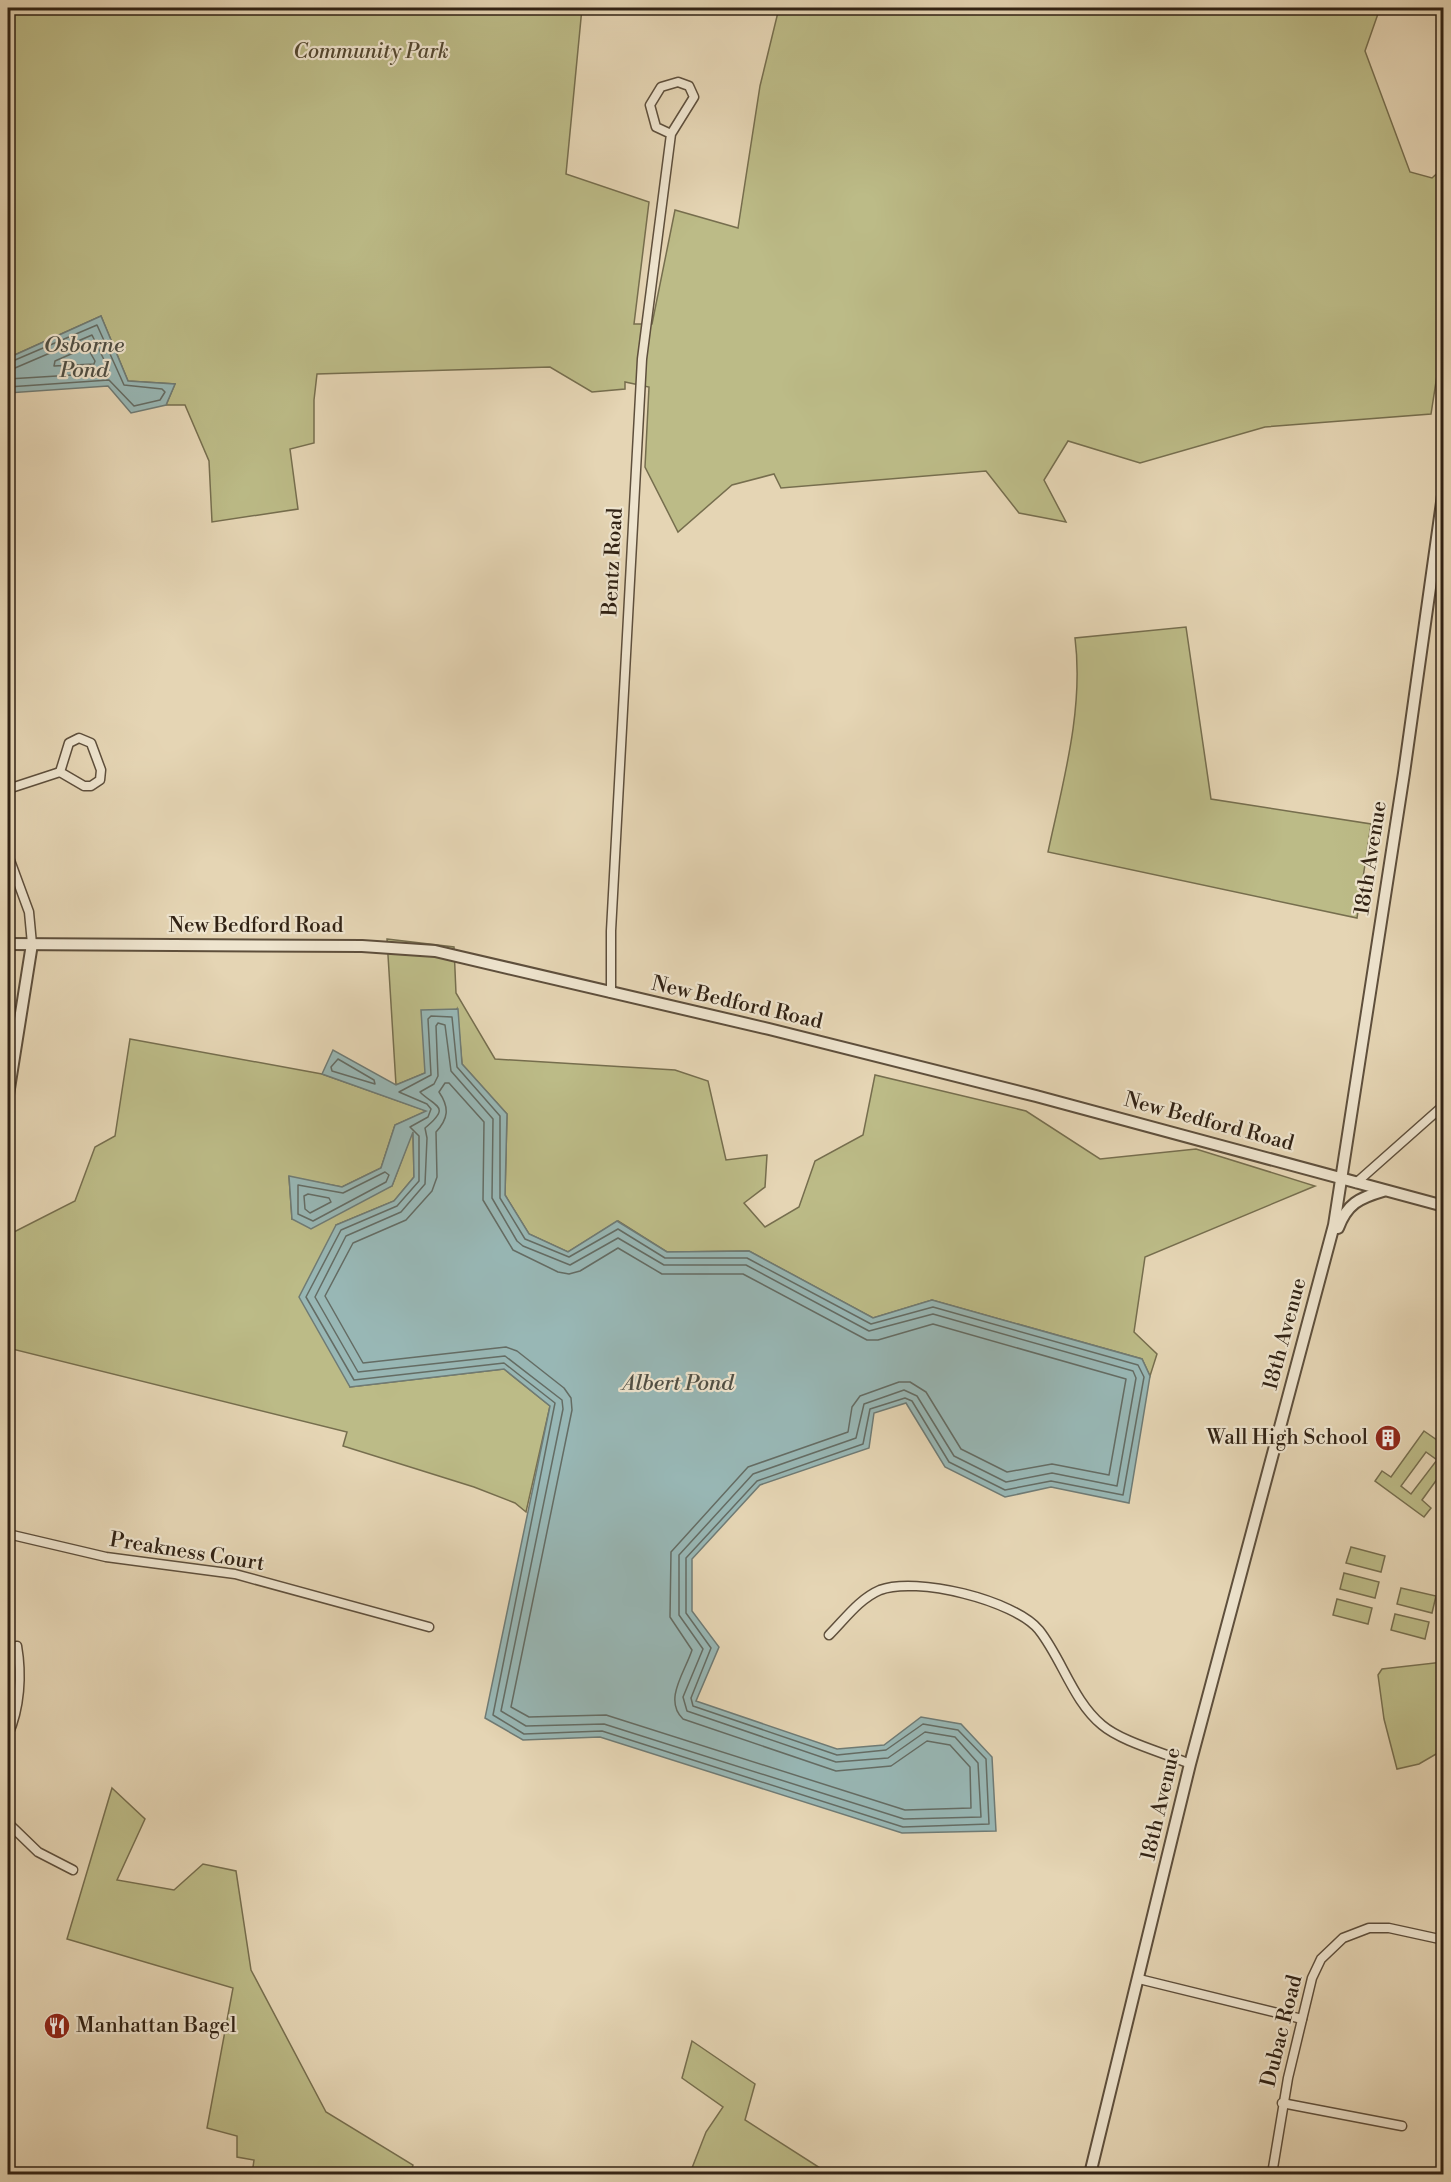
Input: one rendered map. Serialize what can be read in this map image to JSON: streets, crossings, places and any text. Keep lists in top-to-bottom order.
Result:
{
  "streets": {
    "street": [
      "Bentz Road",
      "18th Avenue",
      "New Bedford Road",
      "Preakness Court",
      "Dubac Road"
    ]
  },
  "crossings": [
    ["Bentz Road", "New Bedford Road"],
    ["18th Avenue", "New Bedford Road"]
  ],
  "water": ["Osborne Pond", "Albert Pond"],
  "parks": ["Community Park"],
  "places": {
    "building": ["Wall High School"],
    "restaurant": ["Manhattan Bagel"]
  }
}
